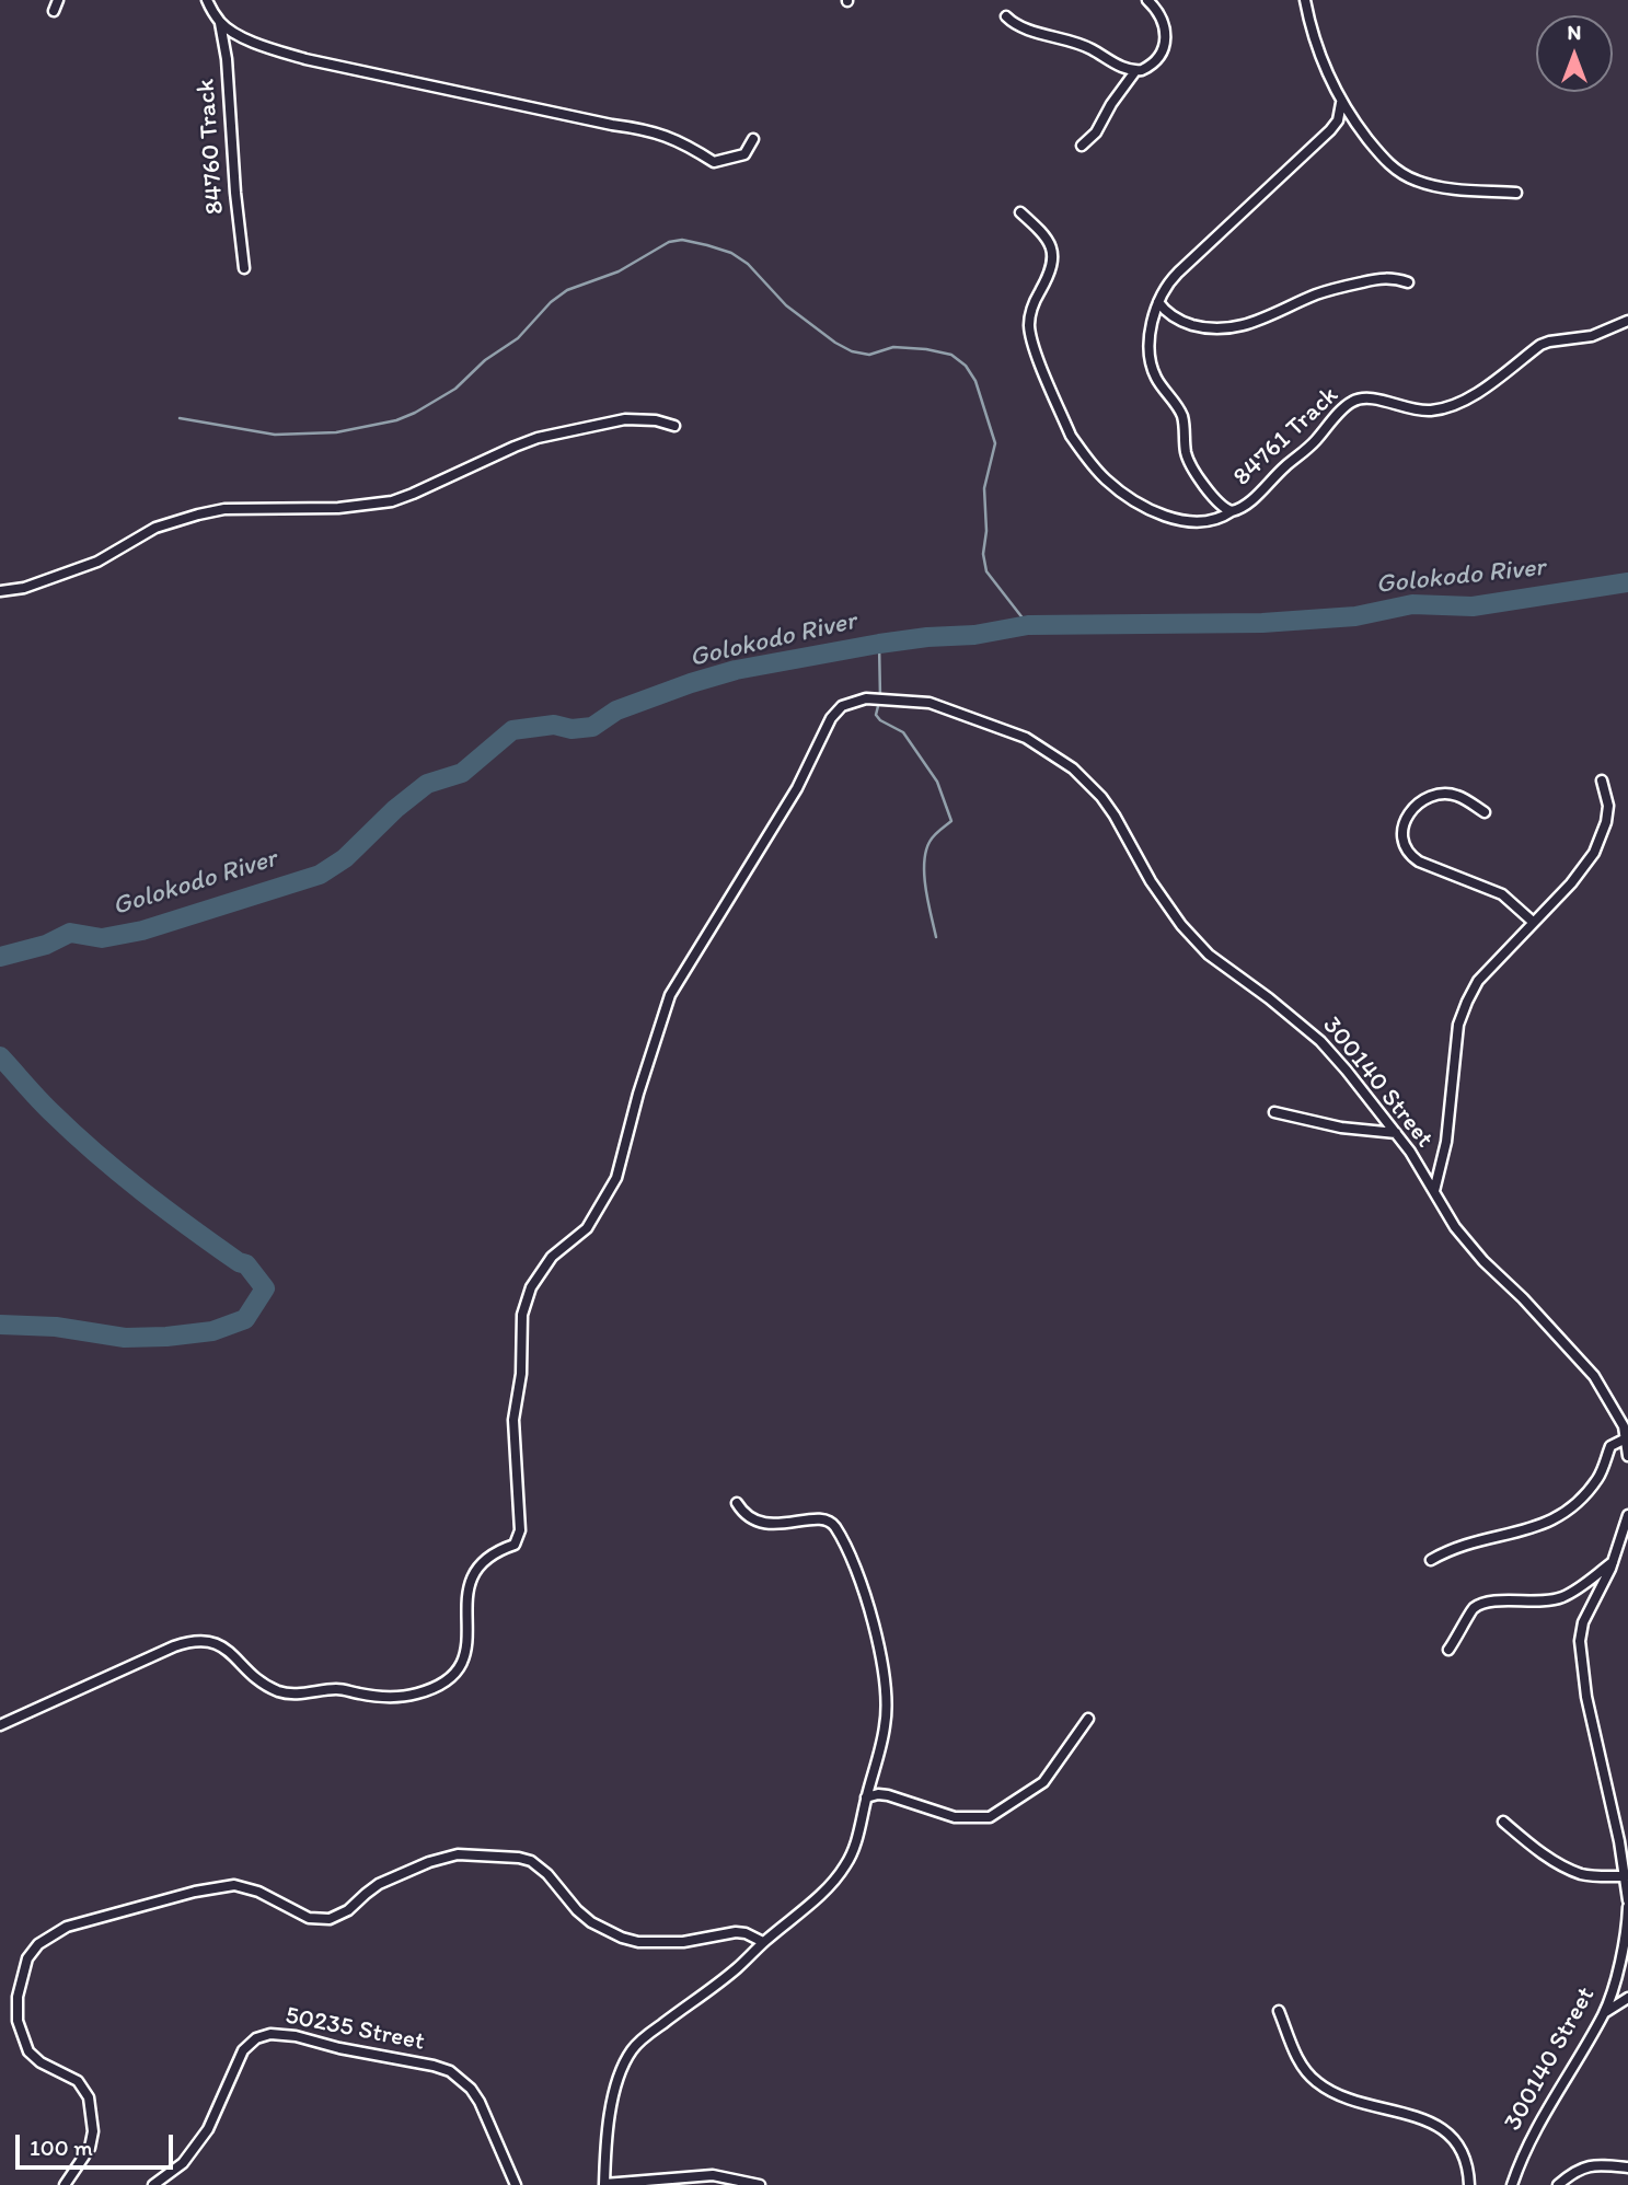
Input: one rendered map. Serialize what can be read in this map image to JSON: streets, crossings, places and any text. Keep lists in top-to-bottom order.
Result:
{
  "streets": {
    "street": [
      "84760 Track",
      "84761 Track",
      "300140 Street",
      "50235 Street"
    ]
  },
  "water": ["Golokodo River"],
  "scale_bar": "100 m",
  "north": "top"
}
